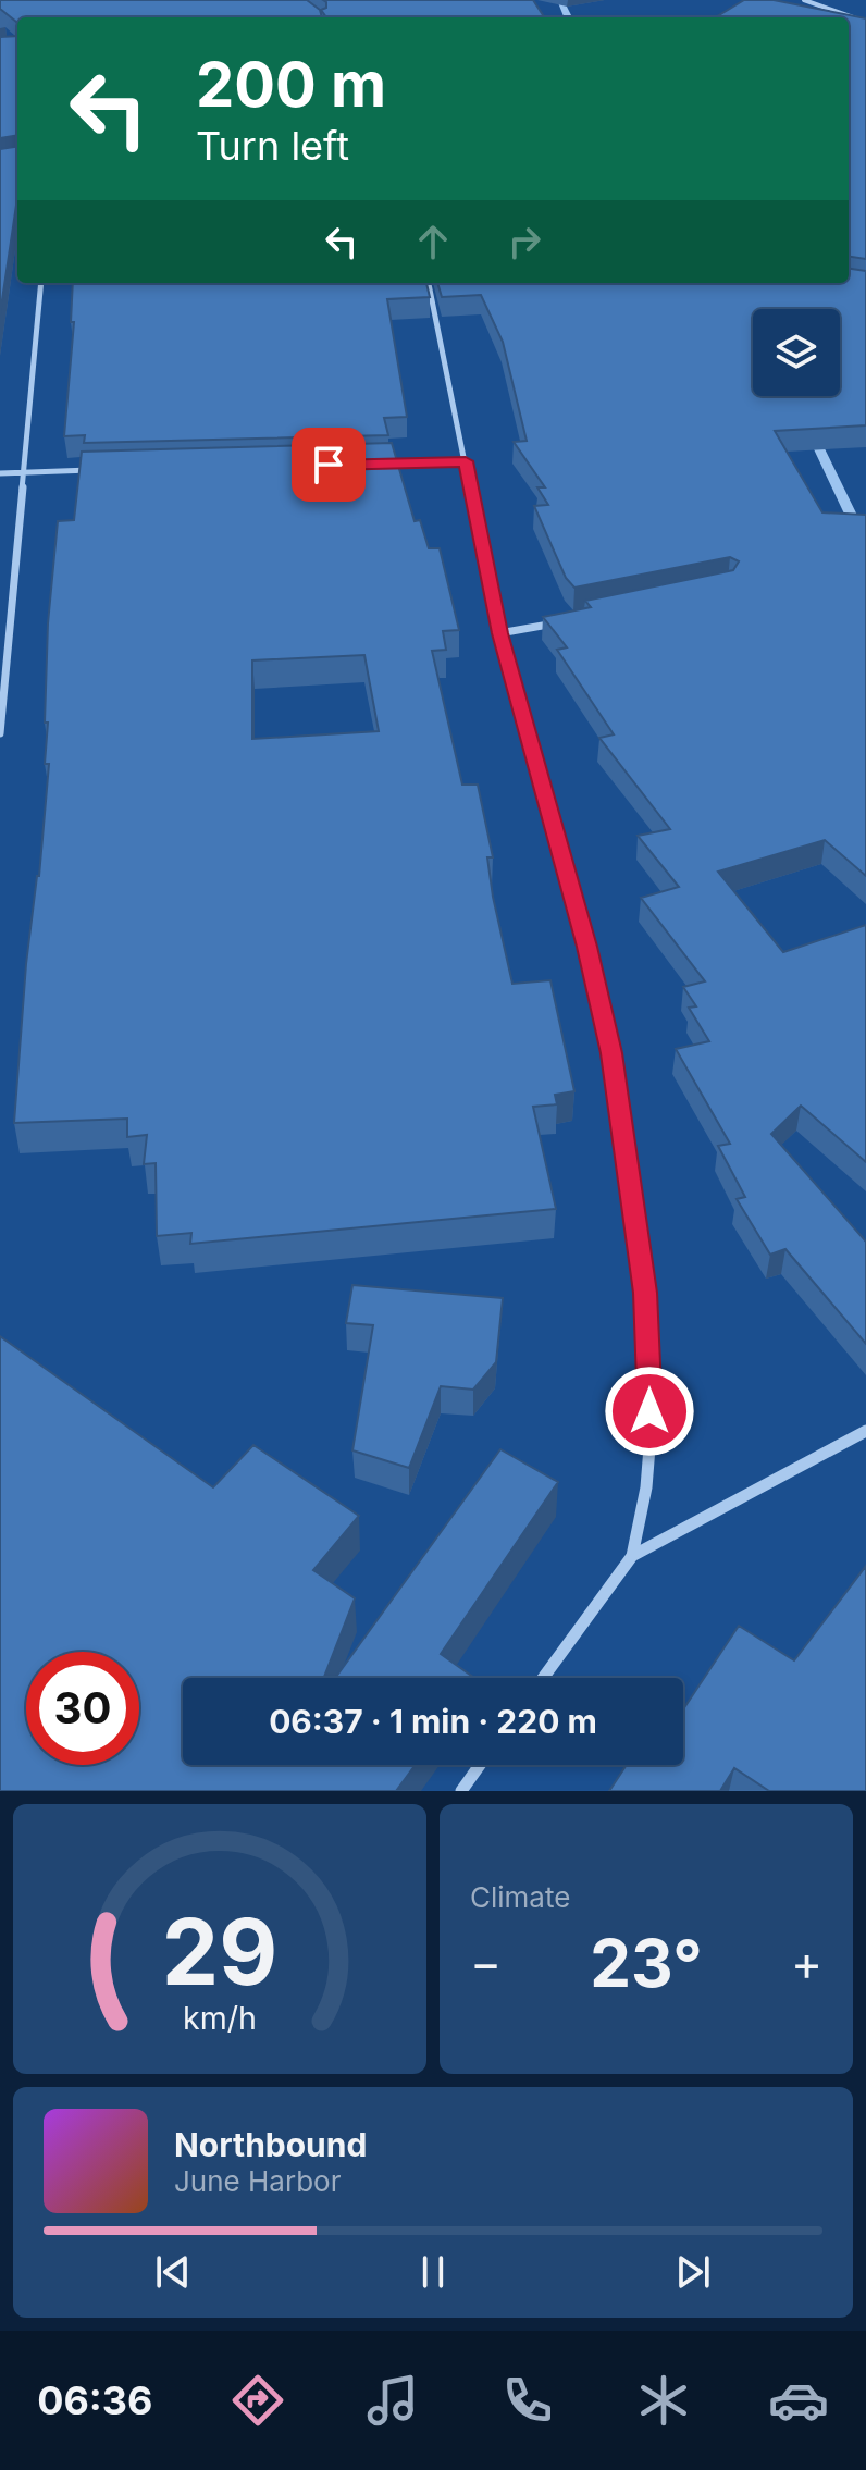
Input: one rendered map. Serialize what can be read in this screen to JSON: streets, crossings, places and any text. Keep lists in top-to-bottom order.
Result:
{
  "page": {
    "turn": ["200 m", "Turn left"],
    "limit": "30",
    "trip": "06:37 · 1 min · 220 m",
    "tile": "Climate",
    "heat": ["−", "23°", "+"],
    "song": ["Northbound", "June Harbor"],
    "tabs": "06:36",
    "gauge": ["29", "km/h"]
  }
}
